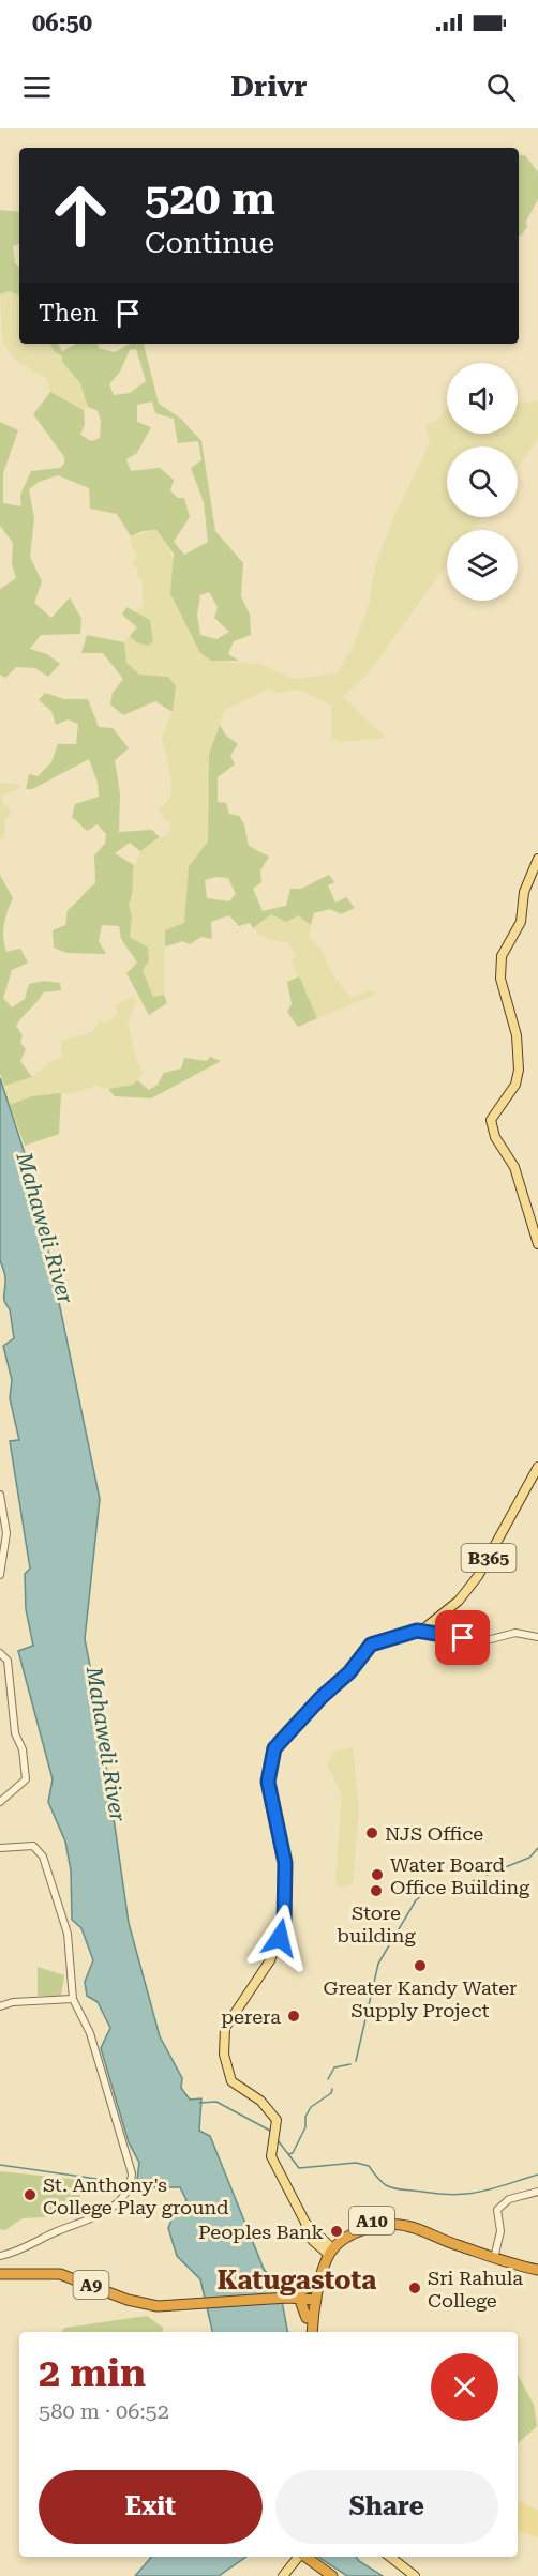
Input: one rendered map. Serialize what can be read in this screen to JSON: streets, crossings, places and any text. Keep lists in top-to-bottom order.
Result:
{
  "streets": {
    "highway": ["A10", "A9"],
    "main road": ["B365"]
  },
  "crossings": [
    ["B365", "A10"],
    ["A10", "A9"]
  ],
  "districts": ["Katugastota"],
  "water": ["Mahaweli River"],
  "places": [
    "NJS Office",
    "Water Board Office Building",
    "Store building",
    "Greater Kandy Water Supply Project",
    "perera",
    "St. Anthony's College Play ground",
    "Peoples Bank",
    "Sri Rahula College"
  ],
  "page": {
    "status": "06:50",
    "header": "Drivr",
    "turn": ["520 m", "Continue"],
    "then": "Then",
    "heading": ["2 min", "580 m · 06:52"],
    "buttons": ["Exit", "Share"]
  }
}
